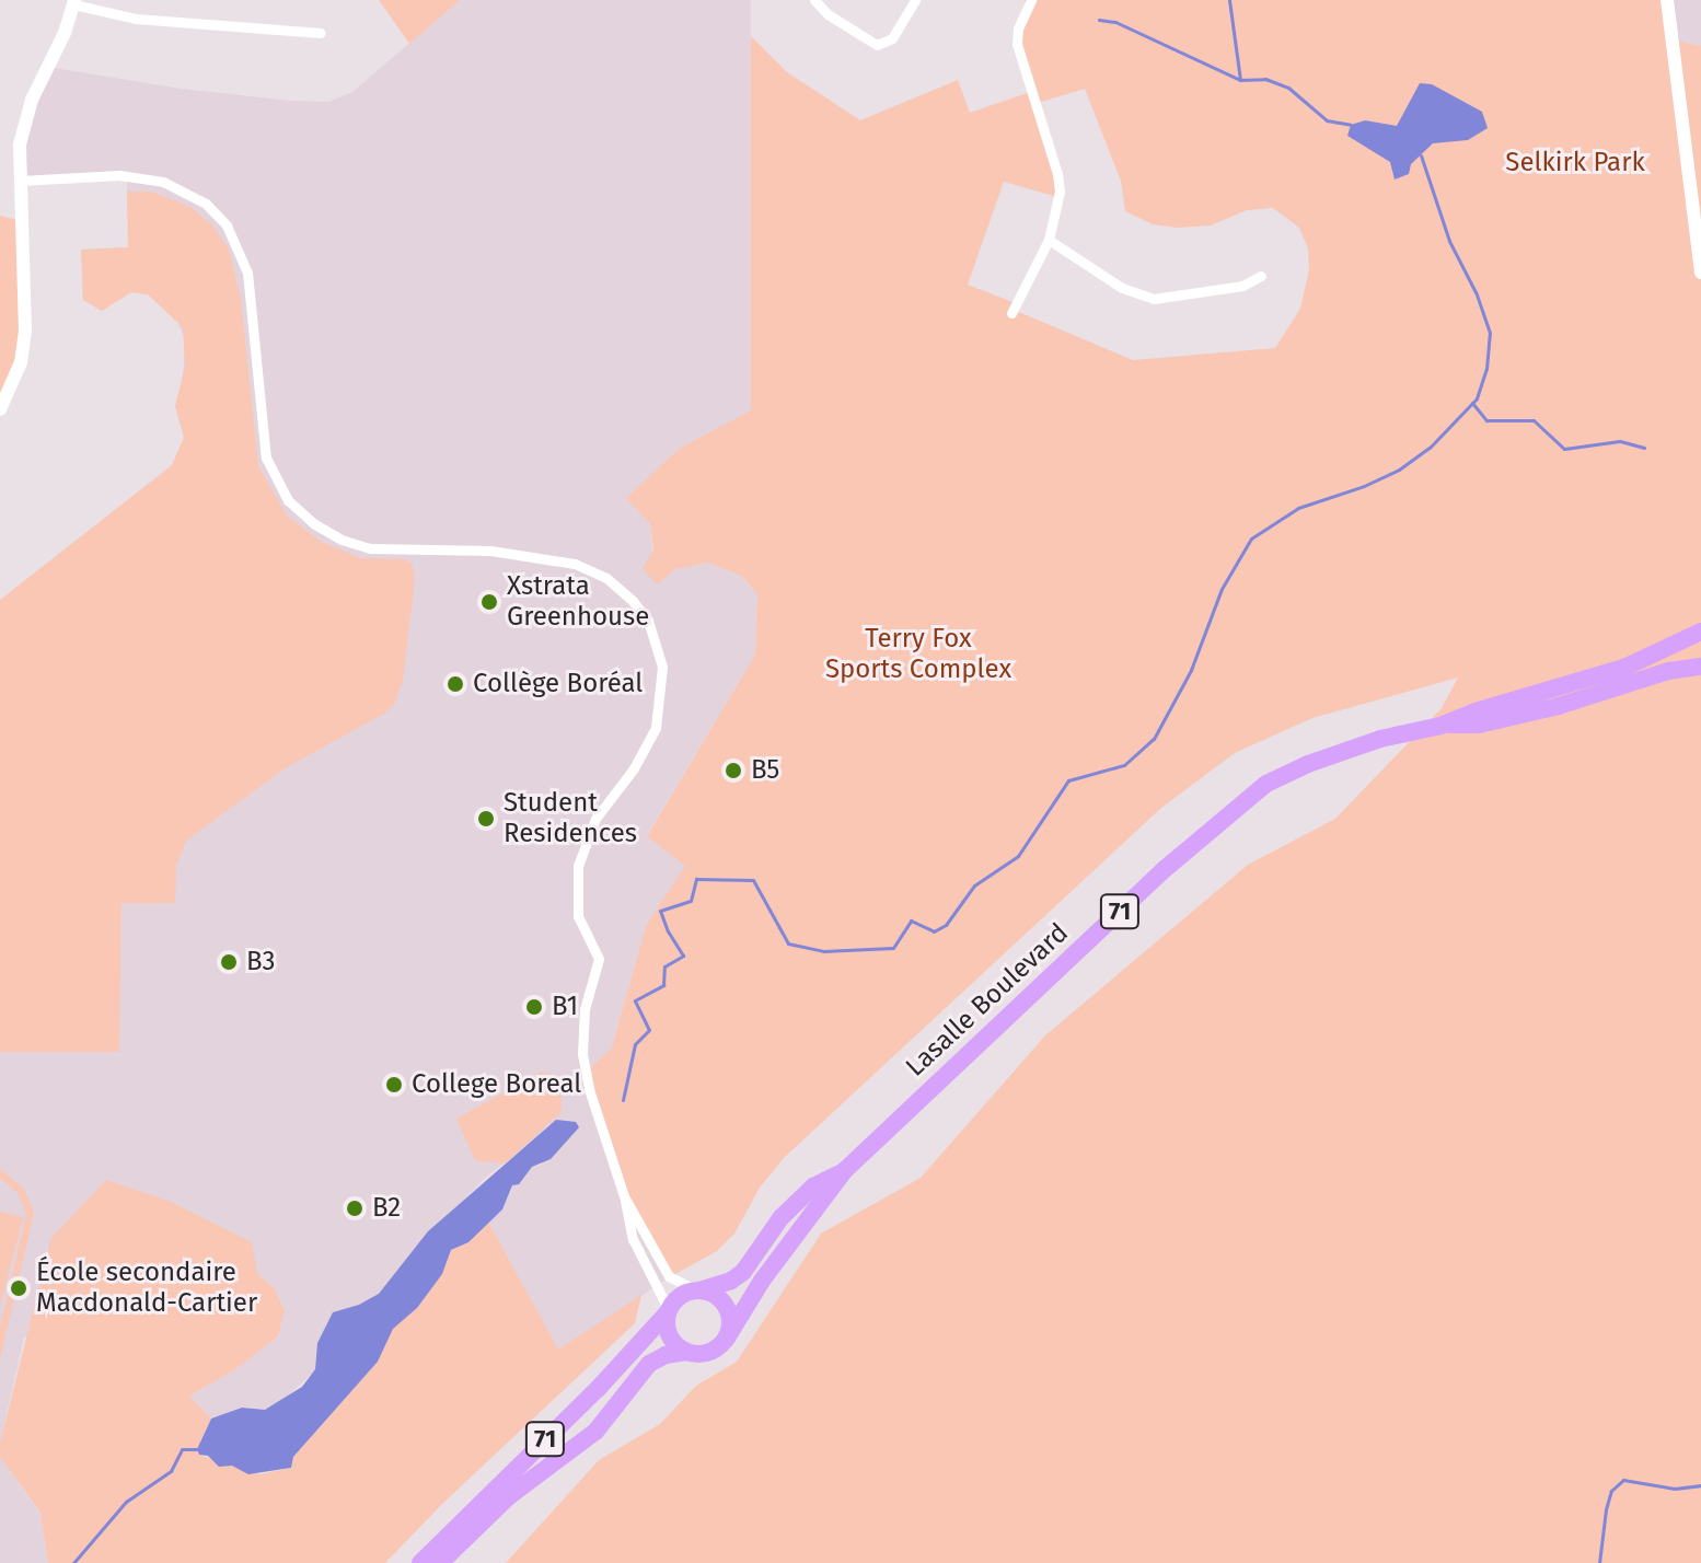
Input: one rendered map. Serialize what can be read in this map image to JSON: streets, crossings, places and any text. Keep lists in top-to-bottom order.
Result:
{
  "streets": {
    "highway": ["71", "Lasalle Boulevard"]
  },
  "crossings": [
    ["71", "Lasalle Boulevard"]
  ],
  "parks": ["Selkirk Park", "Terry Fox Sports Complex"],
  "places": [
    "Xstrata Greenhouse",
    "Collège Boréal",
    "B5",
    "Student Residences",
    "B3",
    "B1",
    "College Boreal",
    "B2",
    "École secondaire Macdonald-Cartier"
  ]
}
